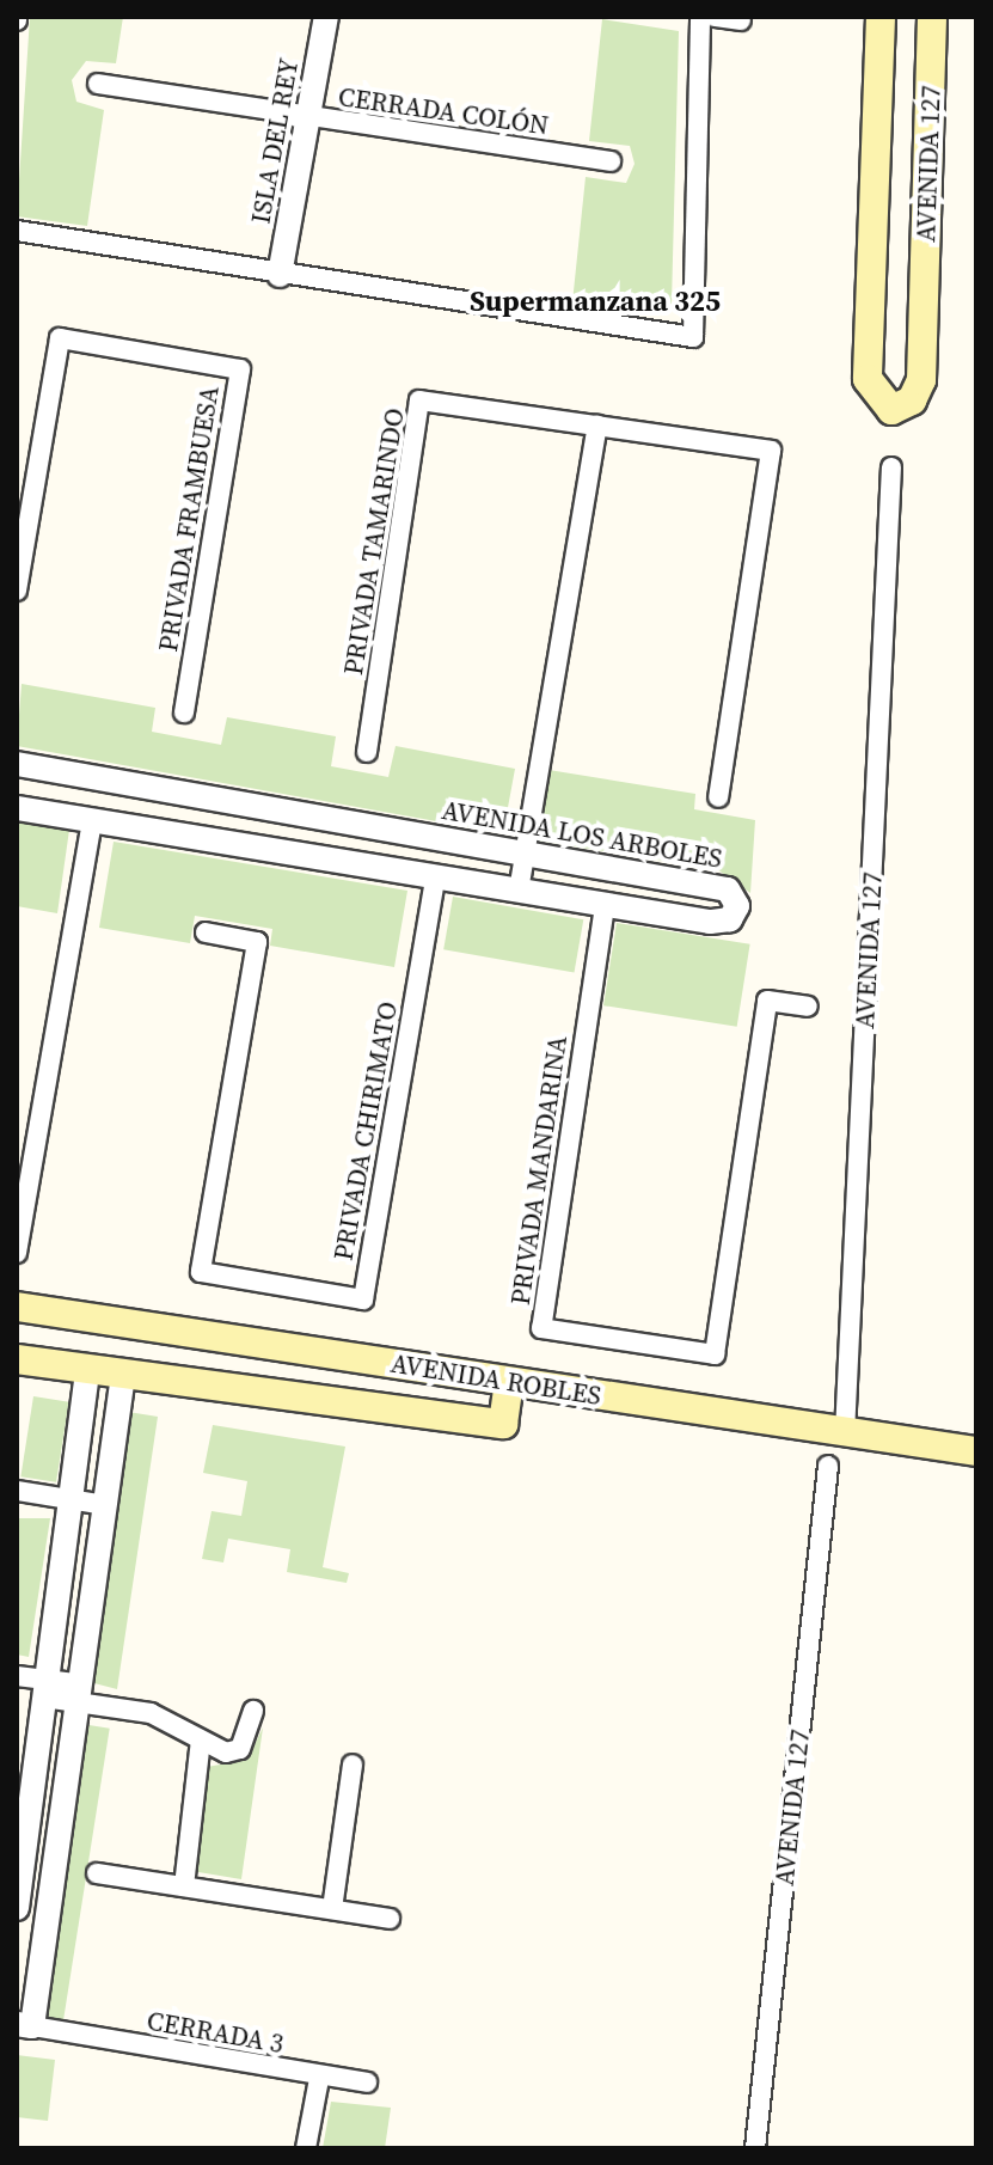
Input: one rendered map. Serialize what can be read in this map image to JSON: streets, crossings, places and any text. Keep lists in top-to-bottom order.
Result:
{
  "streets": {
    "main road": ["AVENIDA 127", "AVENIDA ROBLES"],
    "street": [
      "CERRADA COLÓN",
      "ISLA DEL REY",
      "PRIVADA FRAMBUESA",
      "PRIVADA TAMARINDO",
      "AVENIDA LOS ARBOLES",
      "PRIVADA CHIRIMATO",
      "PRIVADA MANDARINA",
      "CERRADA 3"
    ]
  },
  "crossings": [
    ["CERRADA COLÓN", "ISLA DEL REY"],
    ["AVENIDA 127", "AVENIDA ROBLES"],
    ["AVENIDA LOS ARBOLES", "PRIVADA CHIRIMATO"],
    ["AVENIDA LOS ARBOLES", "PRIVADA MANDARINA"]
  ],
  "districts": ["Supermanzana 325"]
}
